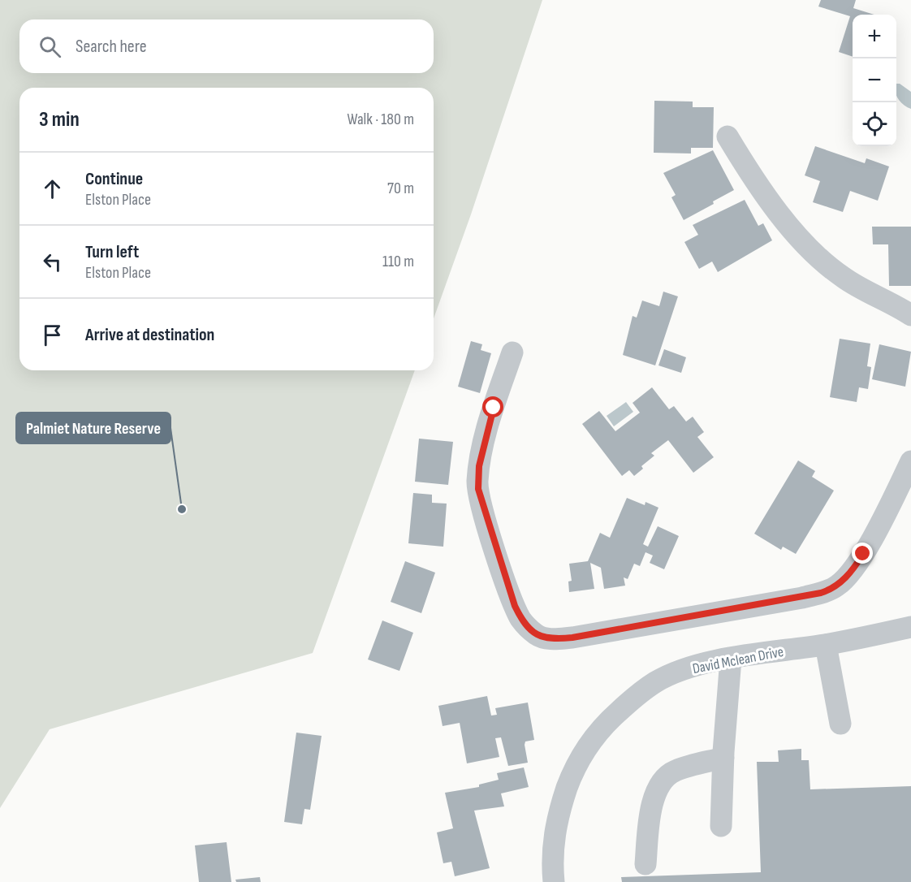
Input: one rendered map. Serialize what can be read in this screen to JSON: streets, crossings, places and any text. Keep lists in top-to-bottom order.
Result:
{
  "streets": {
    "street": ["David Mclean Drive"]
  },
  "places": ["Palmiet Nature Reserve"],
  "page": {
    "map_buttons": ["+", "−"],
    "search": "Search here",
    "heading": ["3 min", "Walk · 180 m"],
    "list": [
      ["Continue", "Elston Place", "70 m"],
      ["Turn left", "Elston Place", "110 m"],
      "Arrive at destination"
    ]
  }
}
